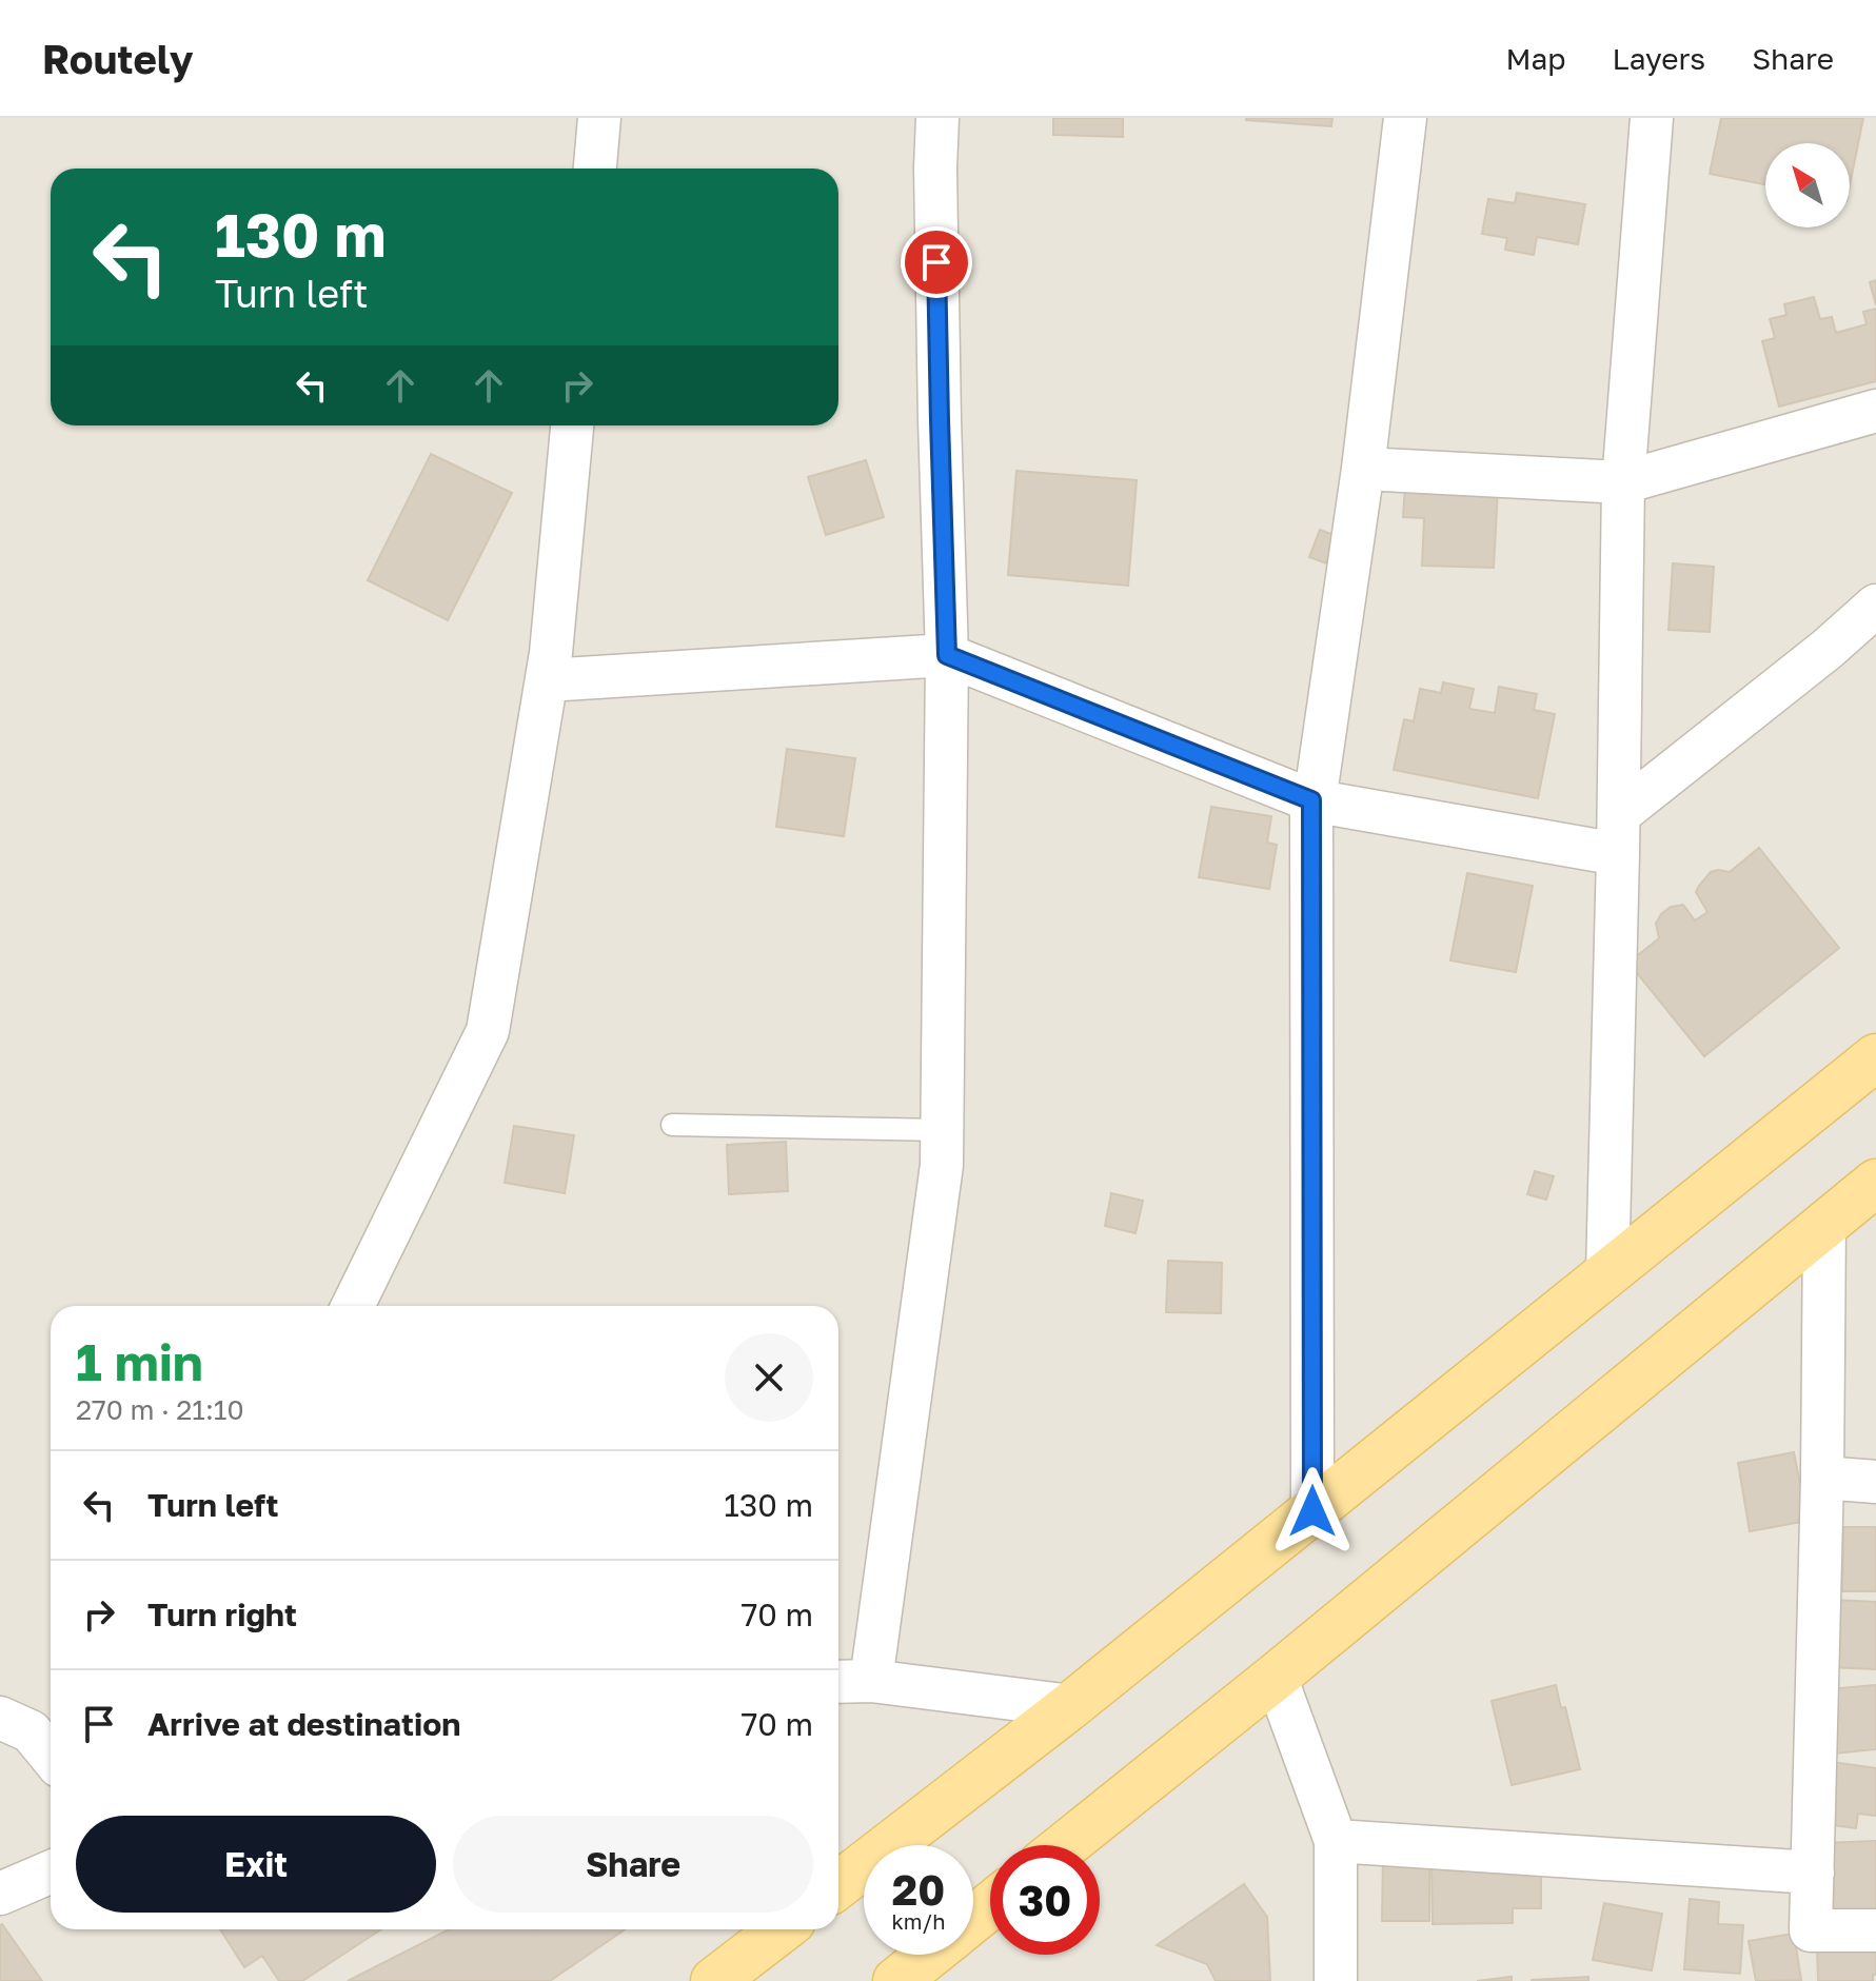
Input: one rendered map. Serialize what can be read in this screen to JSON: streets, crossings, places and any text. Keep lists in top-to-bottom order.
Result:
{
  "north": "top left",
  "page": {
    "header": "Routely",
    "nav": ["Map", "Layers", "Share"],
    "turn": ["130 m", "Turn left"],
    "heading": ["1 min", "270 m · 21:10"],
    "list": [
      {
        "name": "Turn left",
        "value": "130 m"
      },
      {
        "name": "Turn right",
        "value": "70 m"
      },
      {
        "name": "Arrive at destination",
        "value": "70 m"
      }
    ],
    "buttons": ["Exit", "Share"],
    "speed": "20 km/h",
    "limit": "30"
  }
}
